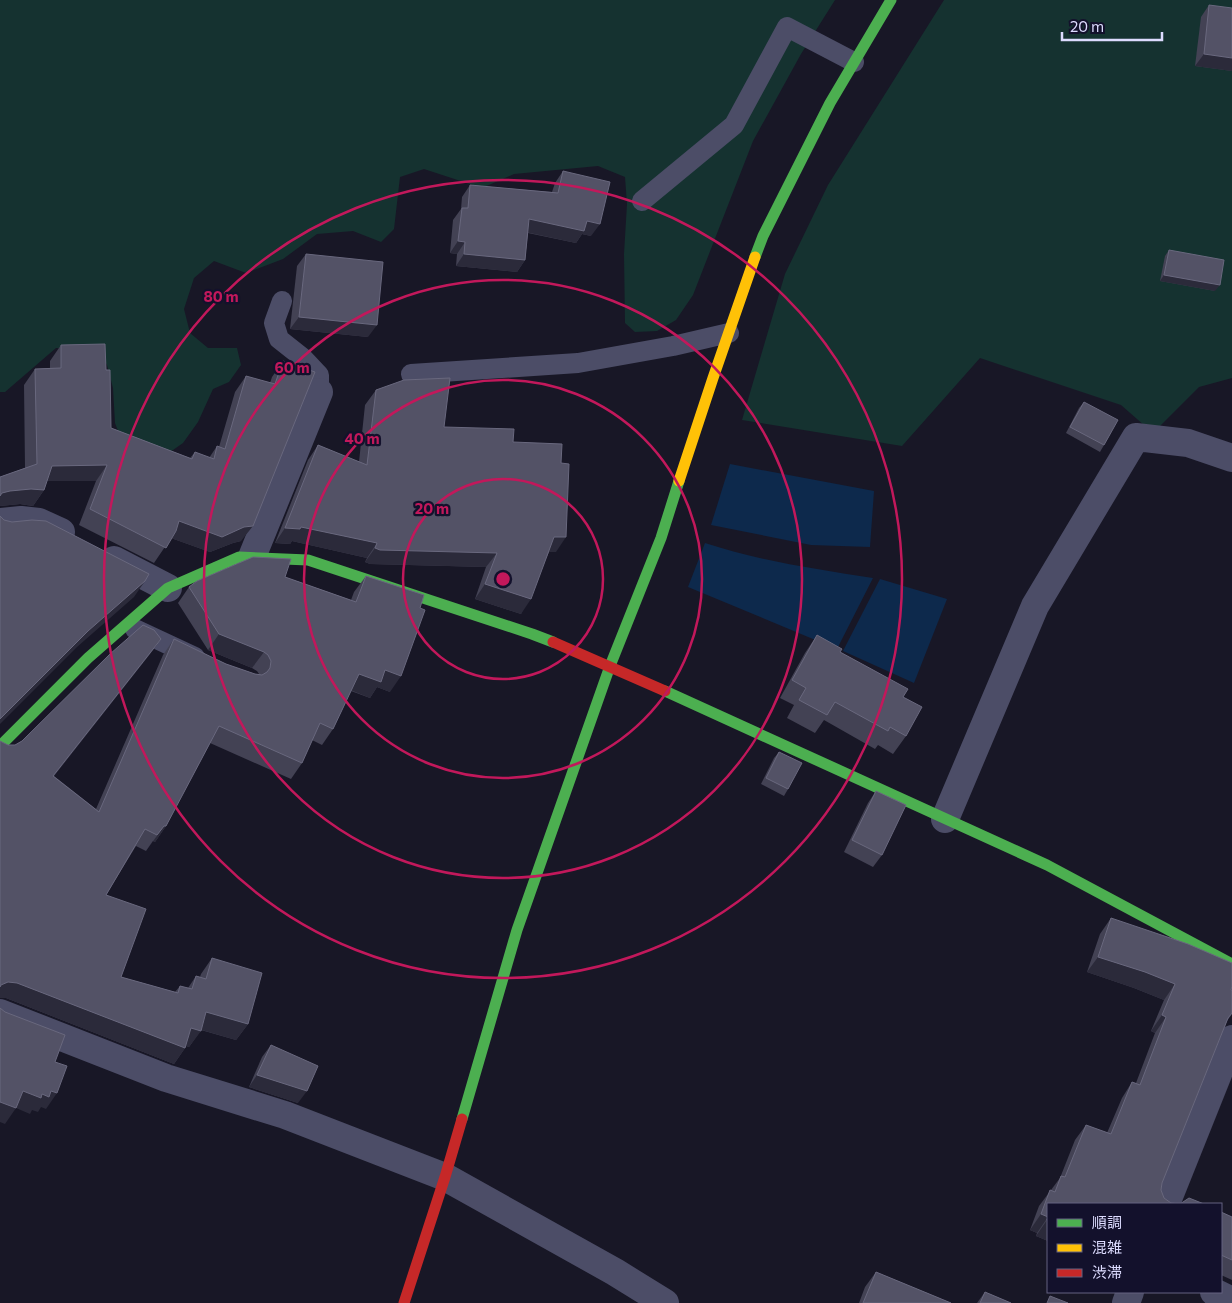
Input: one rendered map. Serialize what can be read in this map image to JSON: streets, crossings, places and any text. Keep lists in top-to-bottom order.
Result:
{
  "legend": ["順調", "混雑", "渋滞"],
  "scale_bar": "20 m",
  "rings": [
    "80 m",
    "60 m",
    "40 m",
    "20 m"
  ]
}
